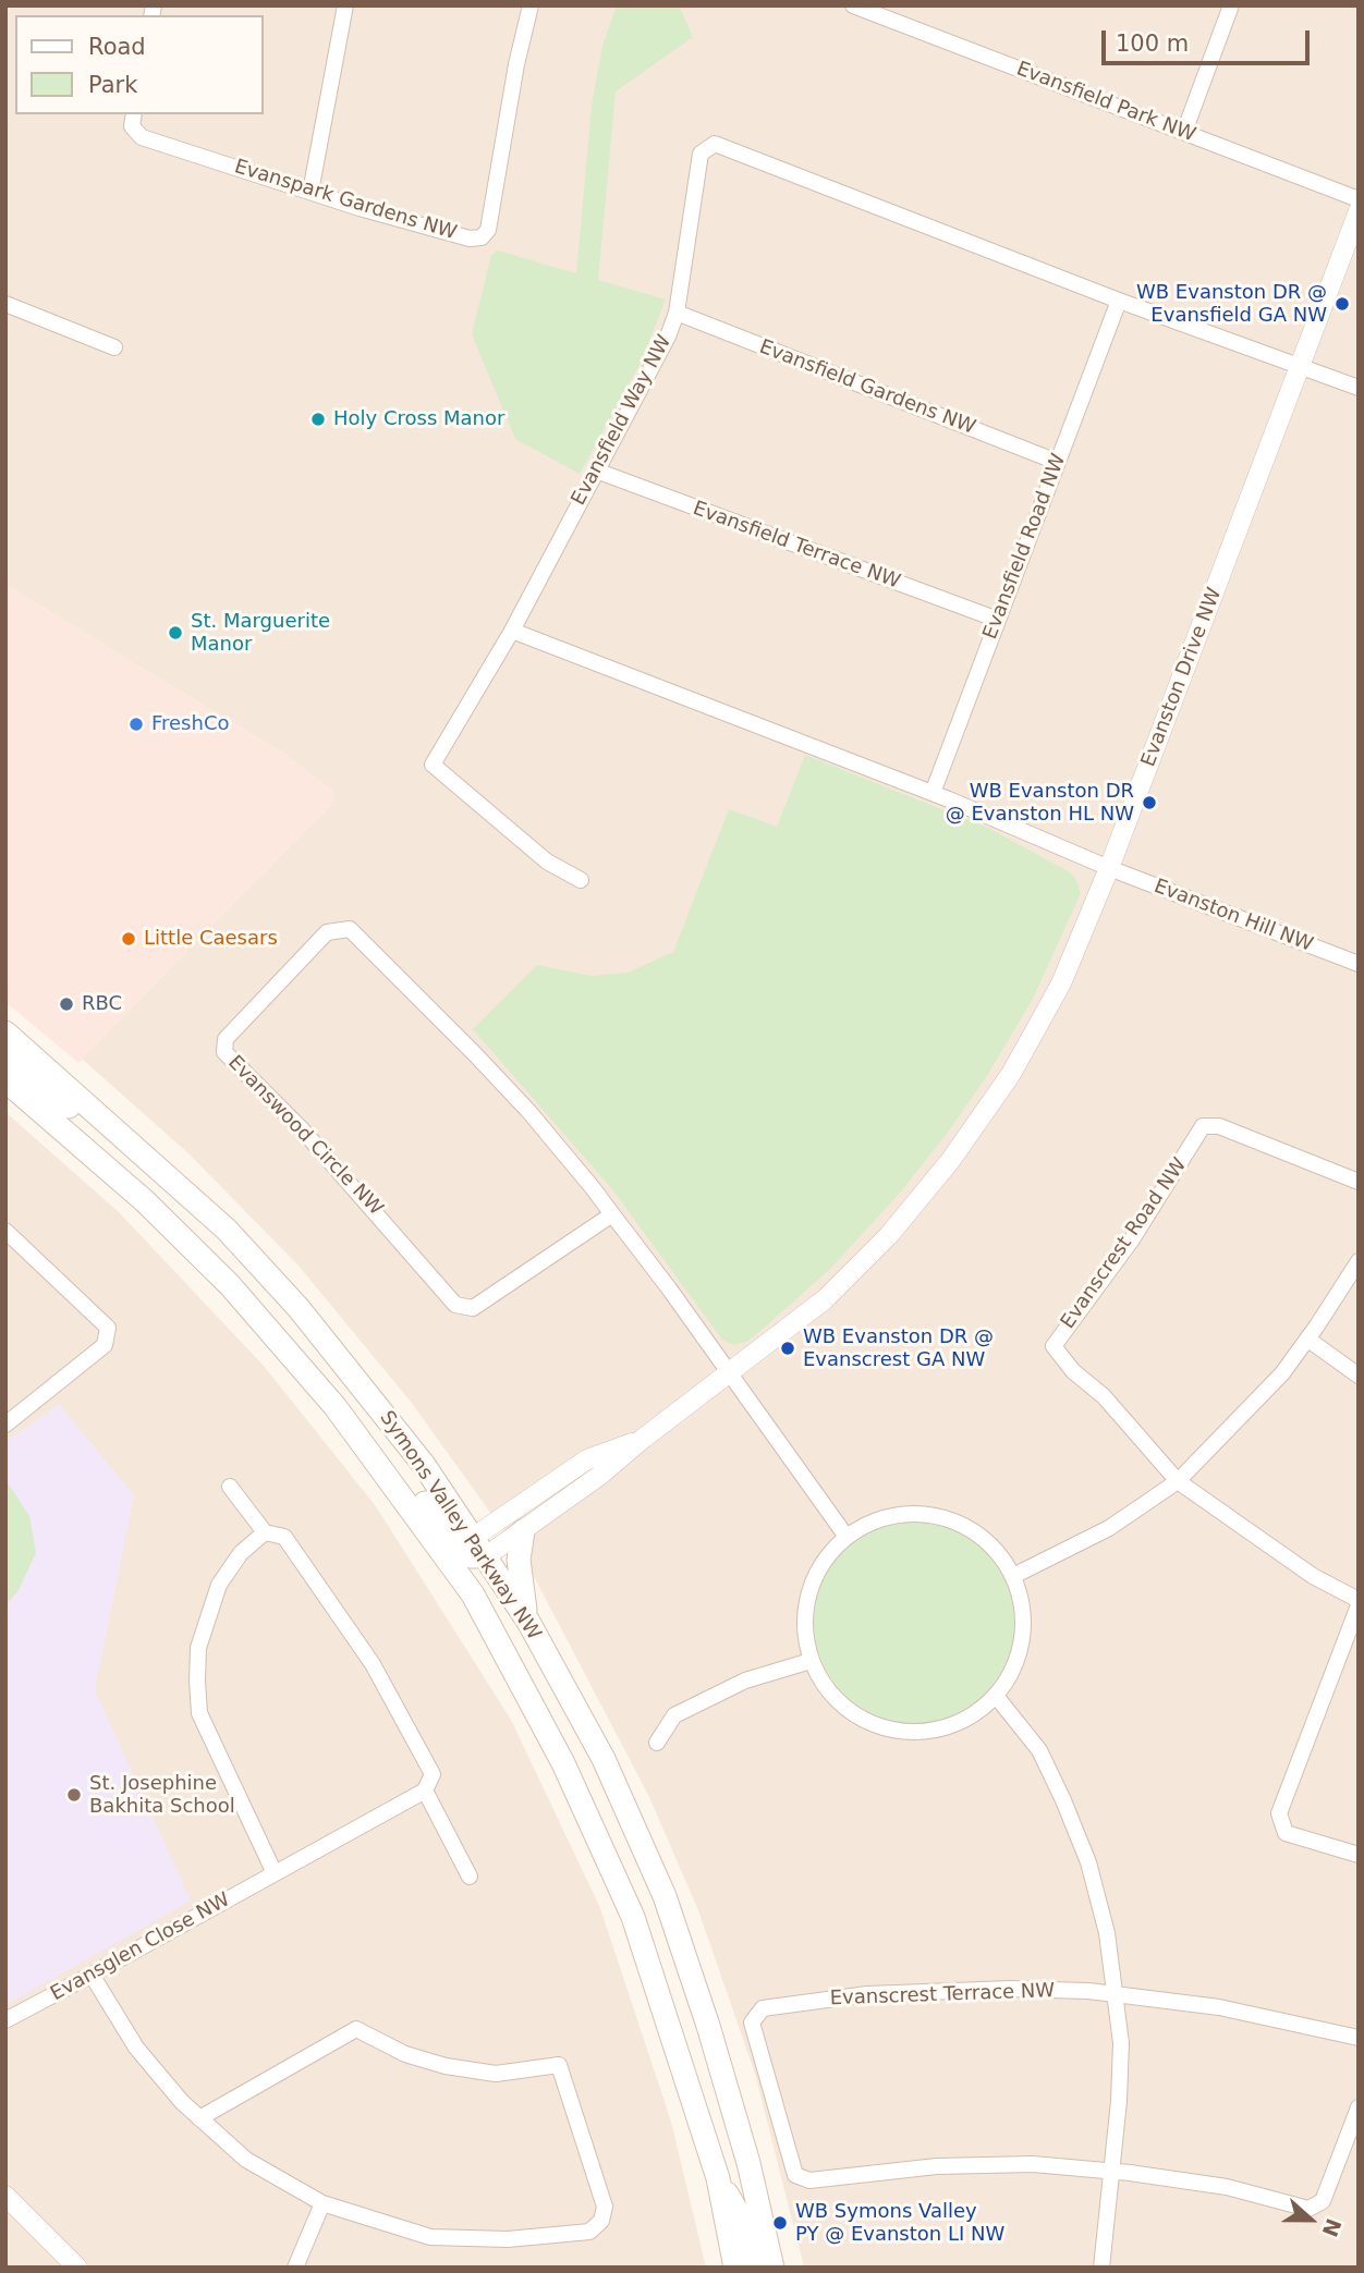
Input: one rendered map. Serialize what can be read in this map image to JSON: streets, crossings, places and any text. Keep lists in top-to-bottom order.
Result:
{
  "streets": {
    "main road": ["Symons Valley Parkway NW"],
    "street": [
      "Evansfield Park NW",
      "Evanspark Gardens NW",
      "Evansfield Gardens NW",
      "Evansfield Way NW",
      "Evansfield Terrace NW",
      "Evansfield Road NW",
      "Evanston Drive NW",
      "Evanston Hill NW",
      "Evanswood Circle NW",
      "Evanscrest Road NW",
      "Evansglen Close NW",
      "Evanscrest Terrace NW"
    ]
  },
  "crossings": [
    ["Evansfield Gardens NW", "Evansfield Way NW"],
    ["Evansfield Gardens NW", "Evansfield Road NW"],
    ["Evansfield Way NW", "Evansfield Terrace NW"],
    ["Evansfield Way NW", "Evansfield Road NW"],
    ["Evansfield Way NW", "Evanston Drive NW"],
    ["Evansfield Terrace NW", "Evansfield Road NW"],
    ["Evanston Drive NW", "Evanston Hill NW"],
    ["Evanston Drive NW", "Evanswood Circle NW"],
    ["Evanston Drive NW", "Symons Valley Parkway NW"]
  ],
  "places": [
    "WB Evanston DR @ Evansfield GA NW",
    "Holy Cross Manor",
    "St. Marguerite Manor",
    "FreshCo",
    "WB Evanston DR @ Evanston HL NW",
    "Little Caesars",
    "RBC",
    "WB Evanston DR @ Evanscrest GA NW",
    "St. Josephine Bakhita School",
    "WB Symons Valley PY @ Evanston LI NW"
  ],
  "legend": ["Road", "Park"],
  "scale_bar": "100 m",
  "north": "right"
}
